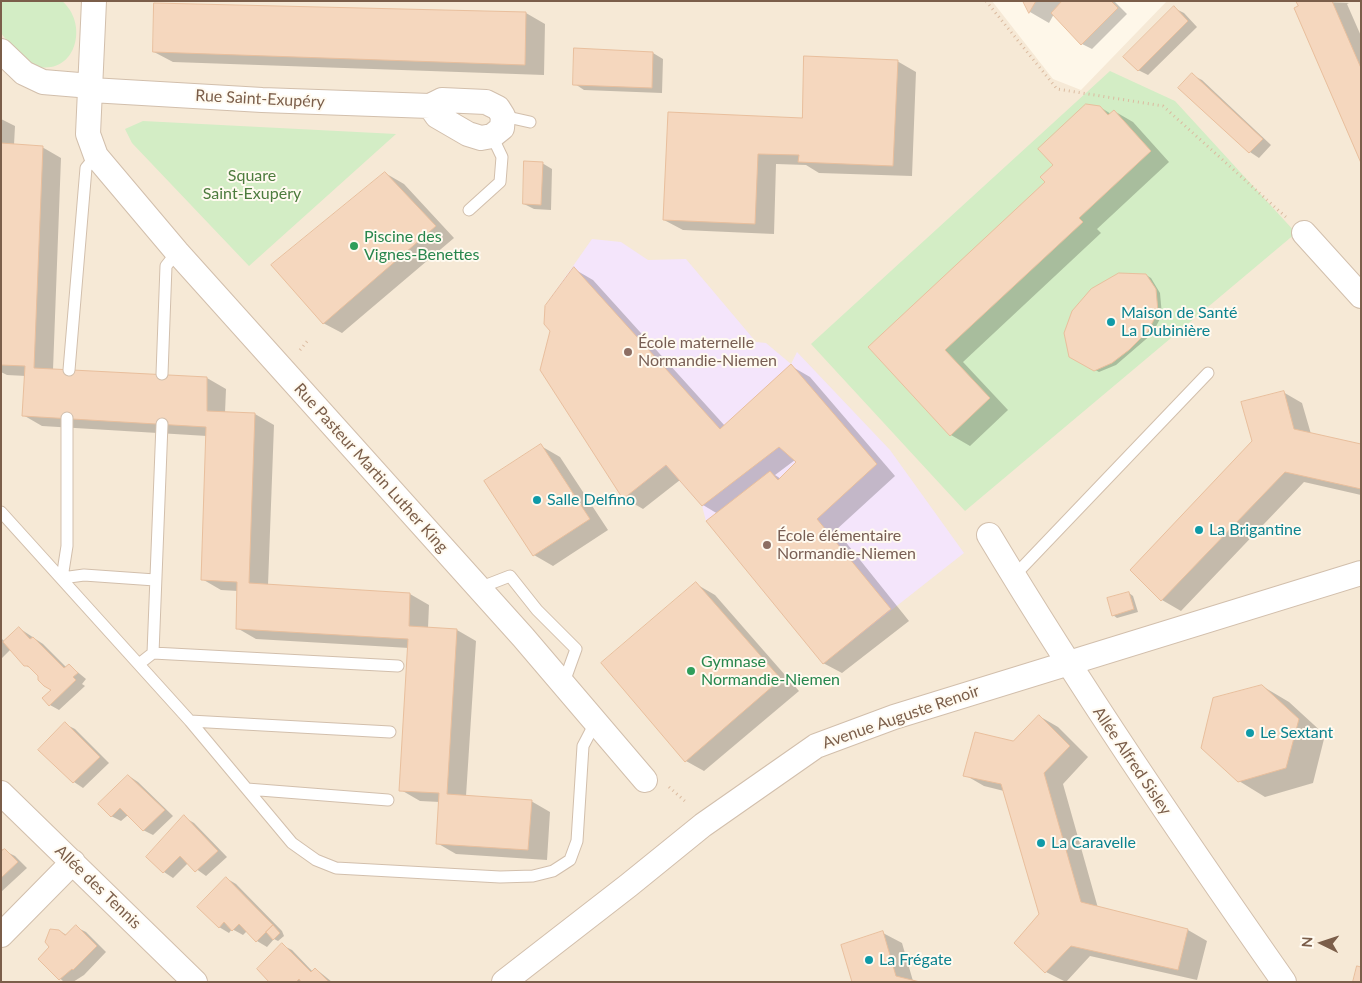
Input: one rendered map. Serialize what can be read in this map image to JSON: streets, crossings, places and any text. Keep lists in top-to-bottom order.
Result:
{
  "streets": {
    "street": [
      "Rue Saint-Exupéry",
      "Rue Pasteur Martin Luther King",
      "Avenue Auguste Renoir",
      "Allée Alfred Sisley",
      "Allée des Tennis"
    ]
  },
  "crossings": [
    ["Avenue Auguste Renoir", "Allée Alfred Sisley"]
  ],
  "parks": ["Square Saint-Exupéry"],
  "places": [
    "Piscine des Vignes-Benettes",
    "Maison de Santé La Dubinière",
    "École maternelle Normandie-Niemen",
    "Salle Delfino",
    "La Brigantine",
    "École élémentaire Normandie-Niemen",
    "Gymnase Normandie-Niemen",
    "Le Sextant",
    "La Caravelle",
    "La Frégate"
  ],
  "north": "left"
}
